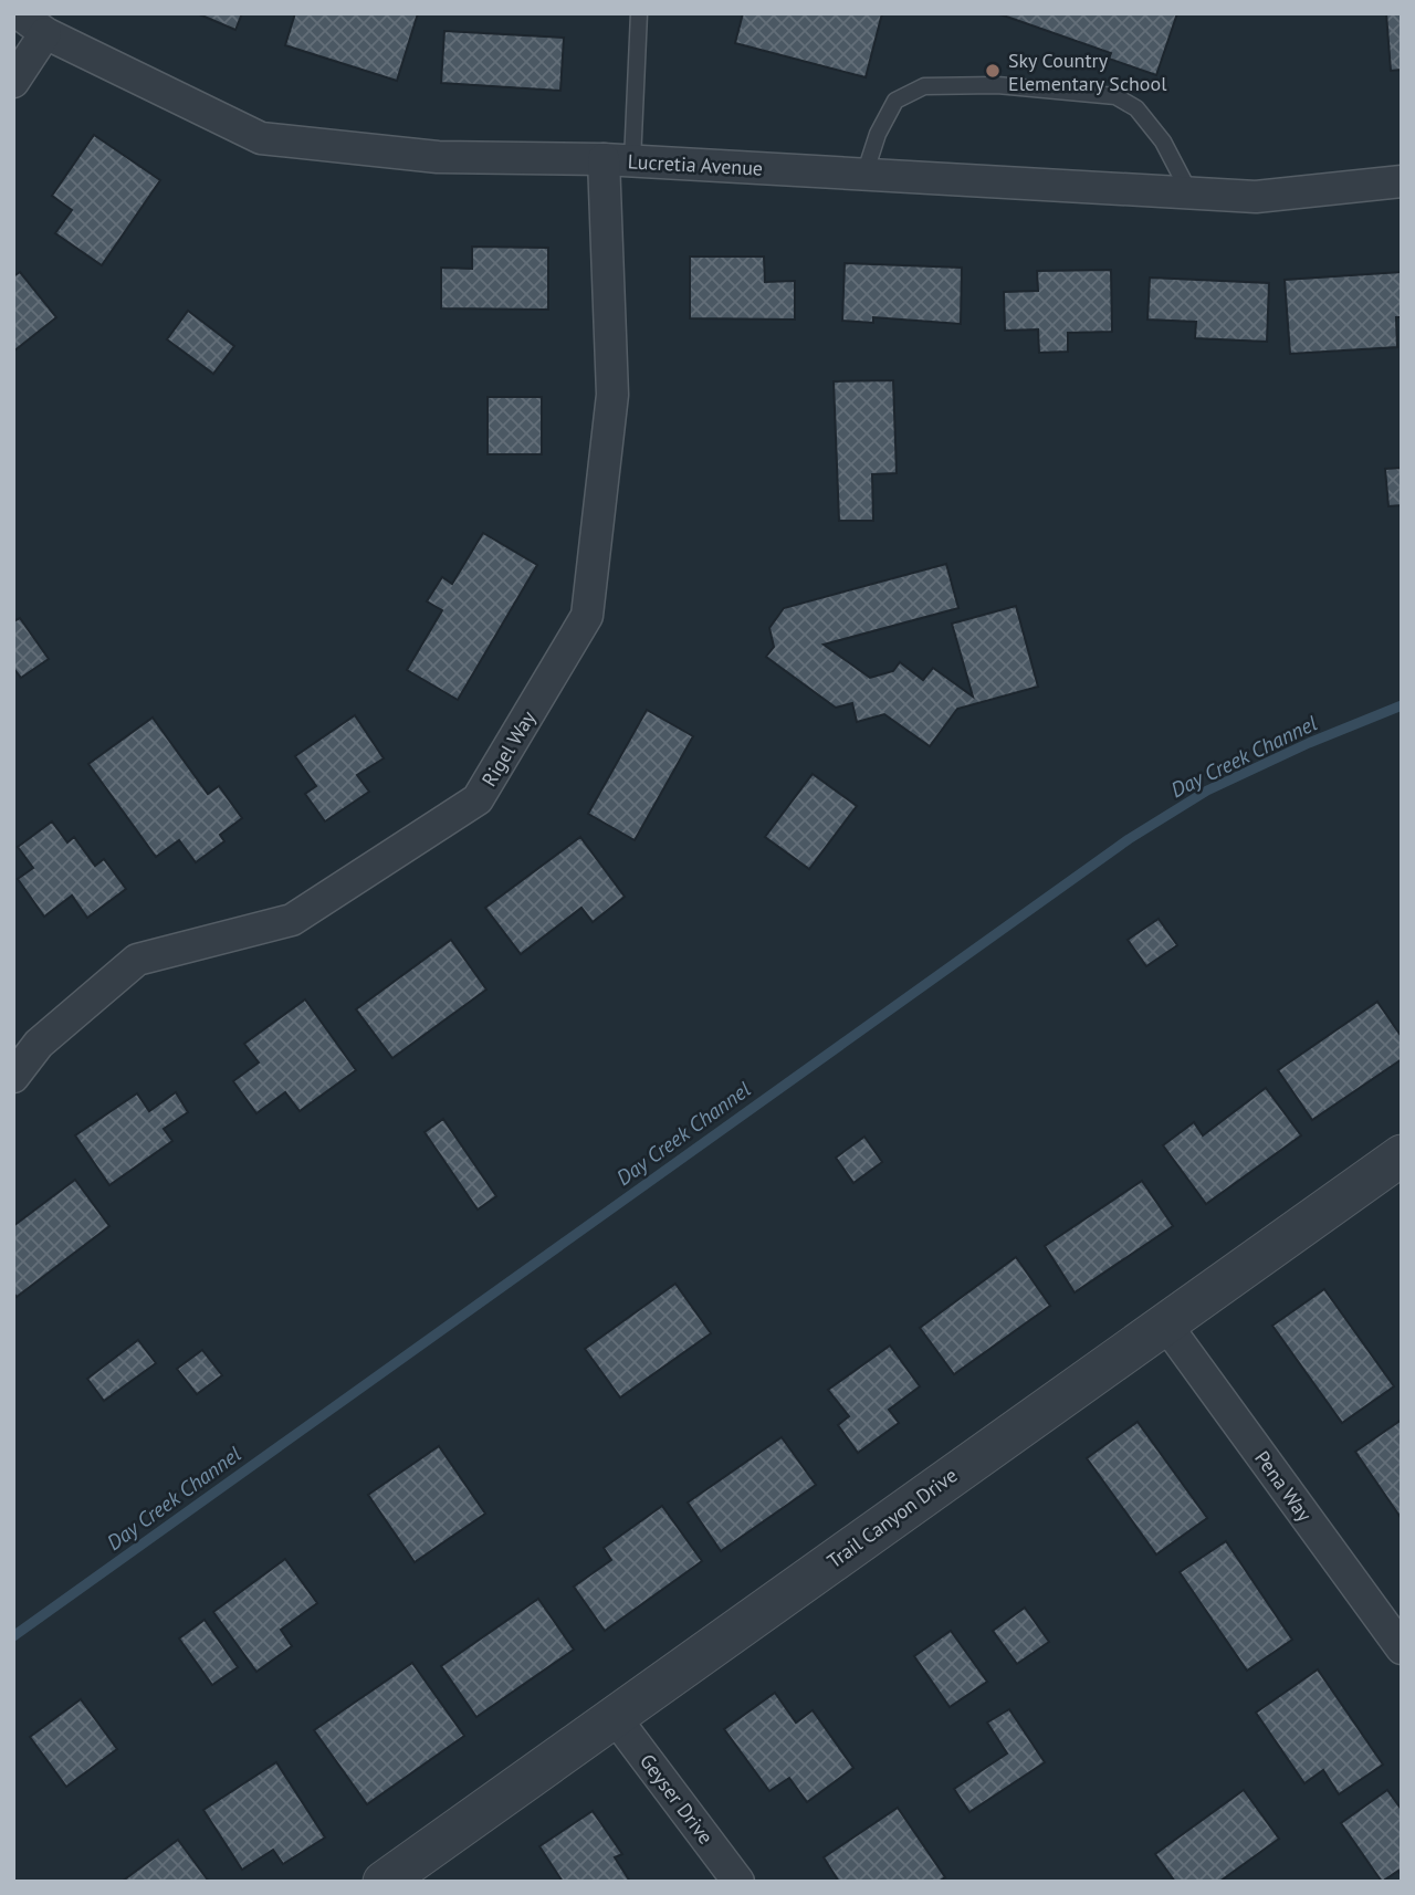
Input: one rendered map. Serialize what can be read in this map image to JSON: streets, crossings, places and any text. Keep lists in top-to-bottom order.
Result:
{
  "streets": {
    "street": [
      "Lucretia Avenue",
      "Rigel Way",
      "Pena Way",
      "Trail Canyon Drive",
      "Geyser Drive"
    ]
  },
  "crossings": [
    ["Lucretia Avenue", "Rigel Way"],
    ["Pena Way", "Trail Canyon Drive"],
    ["Trail Canyon Drive", "Geyser Drive"]
  ],
  "water": ["Day Creek Channel"],
  "places": ["Sky Country Elementary School"]
}
